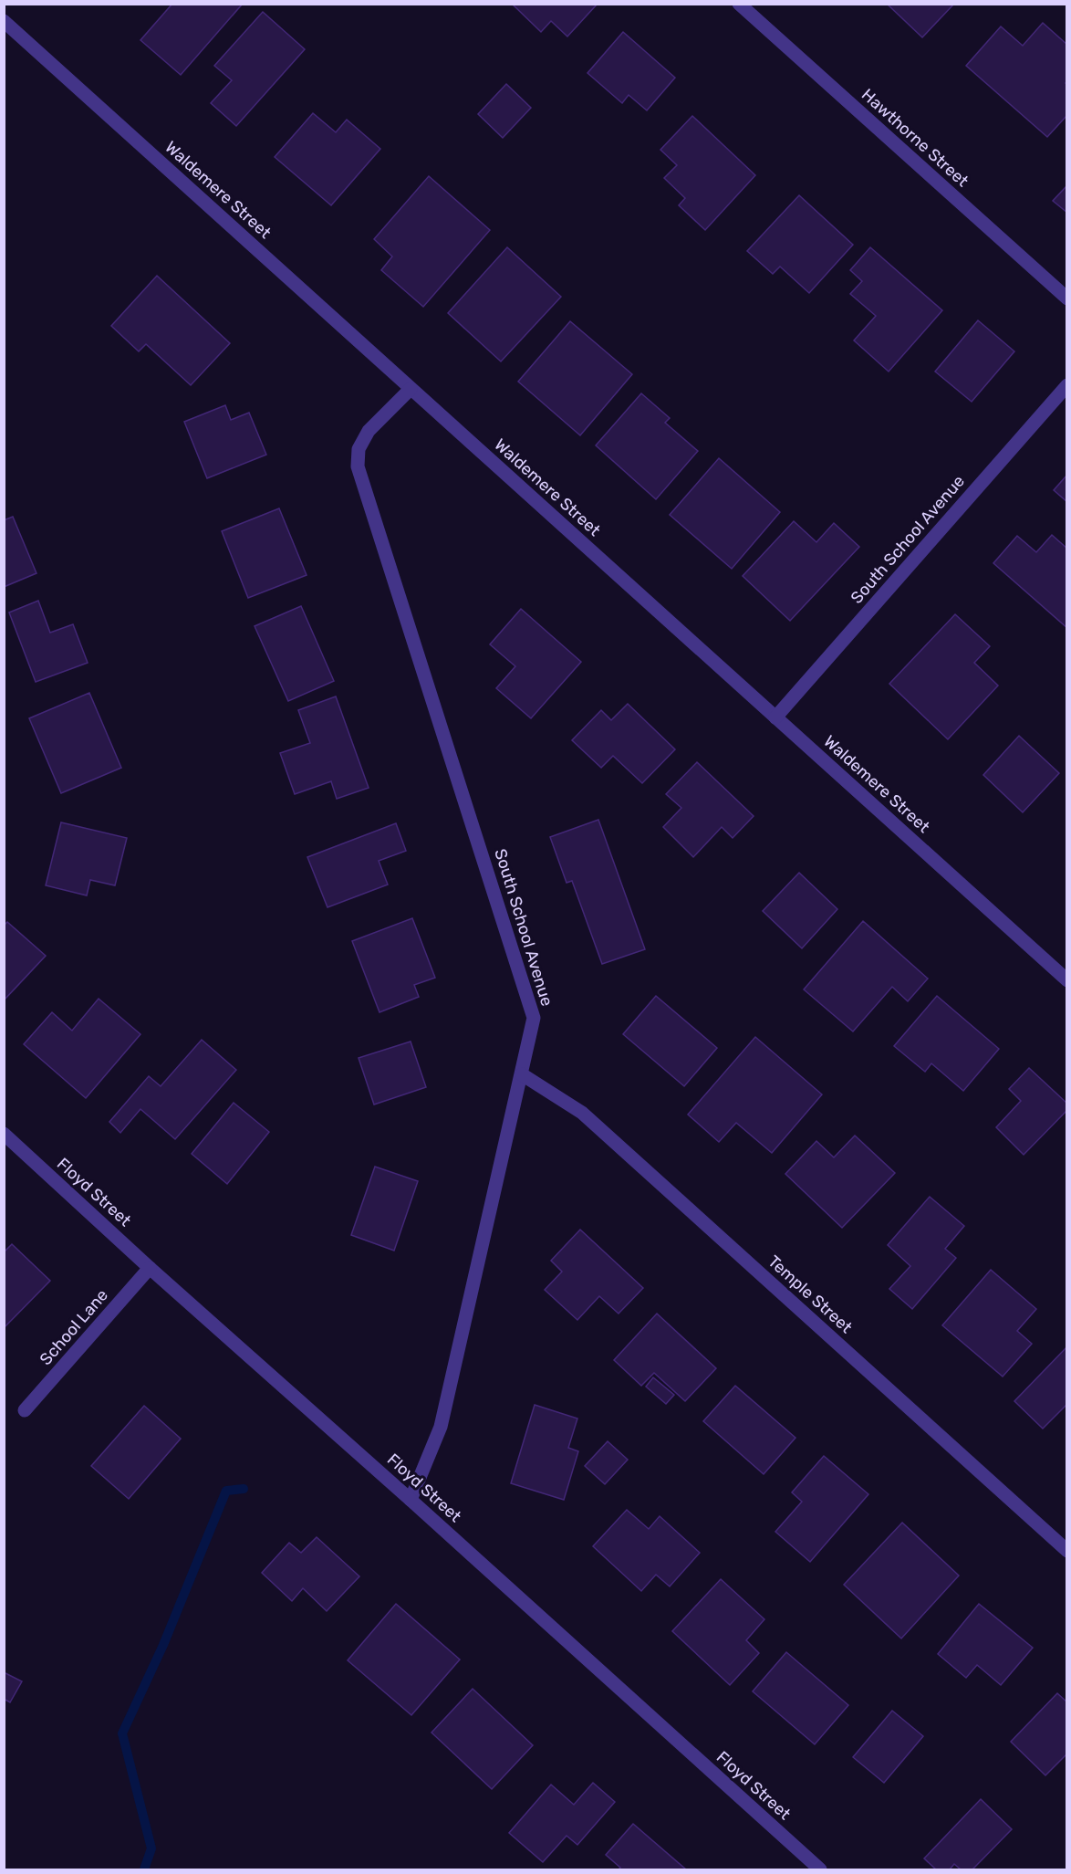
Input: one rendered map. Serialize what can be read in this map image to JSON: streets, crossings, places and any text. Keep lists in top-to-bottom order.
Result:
{
  "streets": {
    "street": [
      "Hawthorne Street",
      "Waldemere Street",
      "South School Avenue",
      "Floyd Street",
      "Temple Street",
      "School Lane"
    ]
  },
  "crossings": [
    ["Waldemere Street", "South School Avenue"],
    ["South School Avenue", "Floyd Street"],
    ["South School Avenue", "Temple Street"],
    ["Floyd Street", "School Lane"]
  ]
}
